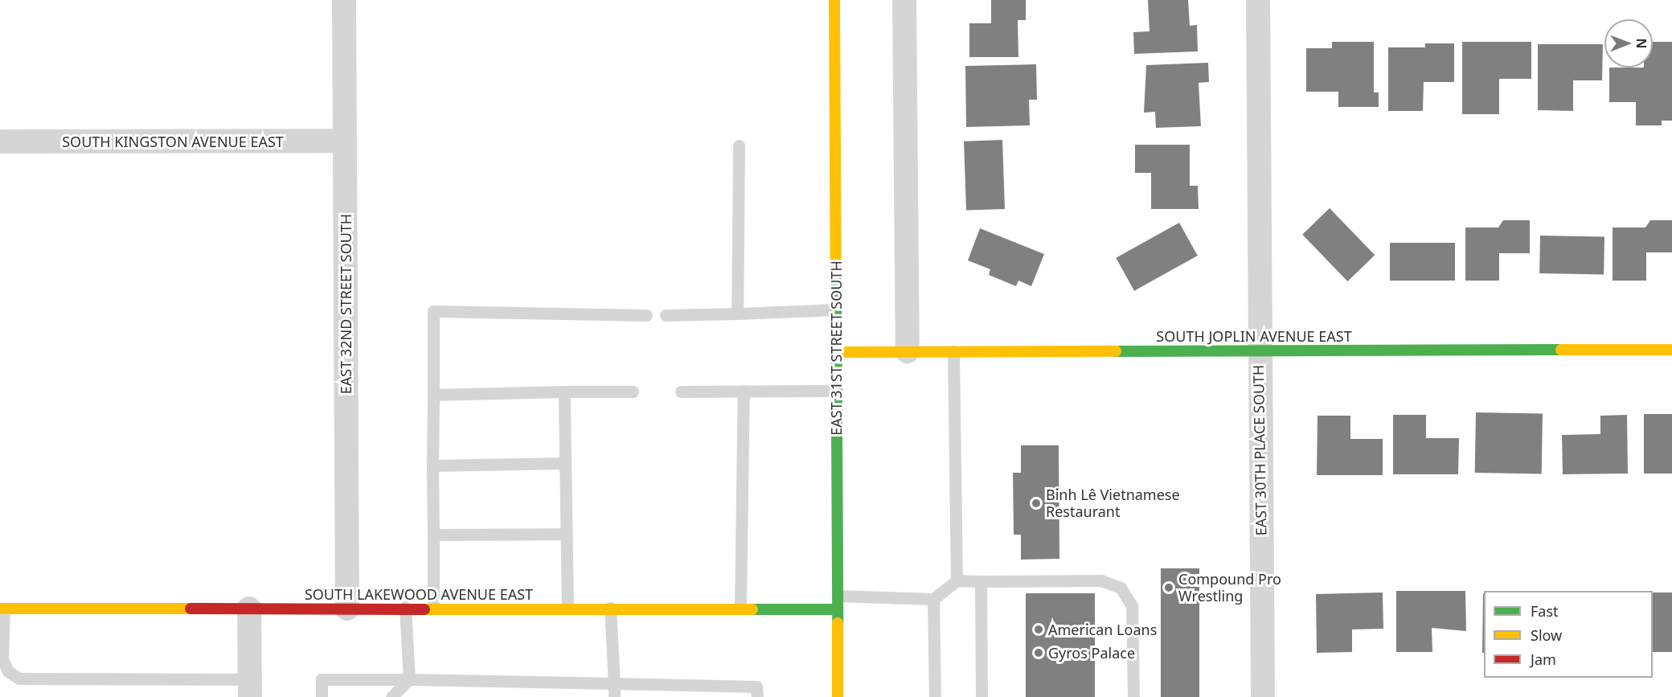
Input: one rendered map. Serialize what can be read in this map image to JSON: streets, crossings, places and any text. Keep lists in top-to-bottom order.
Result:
{
  "streets": {
    "street": [
      "SOUTH KINGSTON AVENUE EAST",
      "EAST 32ND STREET SOUTH",
      "SOUTH JOPLIN AVENUE EAST",
      "EAST 31ST STREET SOUTH",
      "EAST 30TH PLACE SOUTH",
      "SOUTH LAKEWOOD AVENUE EAST"
    ]
  },
  "crossings": [
    ["SOUTH KINGSTON AVENUE EAST", "EAST 32ND STREET SOUTH"],
    ["EAST 32ND STREET SOUTH", "SOUTH LAKEWOOD AVENUE EAST"],
    ["SOUTH JOPLIN AVENUE EAST", "EAST 31ST STREET SOUTH"],
    ["SOUTH JOPLIN AVENUE EAST", "EAST 30TH PLACE SOUTH"],
    ["EAST 31ST STREET SOUTH", "SOUTH LAKEWOOD AVENUE EAST"]
  ],
  "places": [
    "Binh Lê Vietnamese Restaurant",
    "Compound Pro Wrestling",
    "American Loans",
    "Gyros Palace"
  ],
  "legend": ["Fast", "Slow", "Jam"],
  "north": "right"
}
